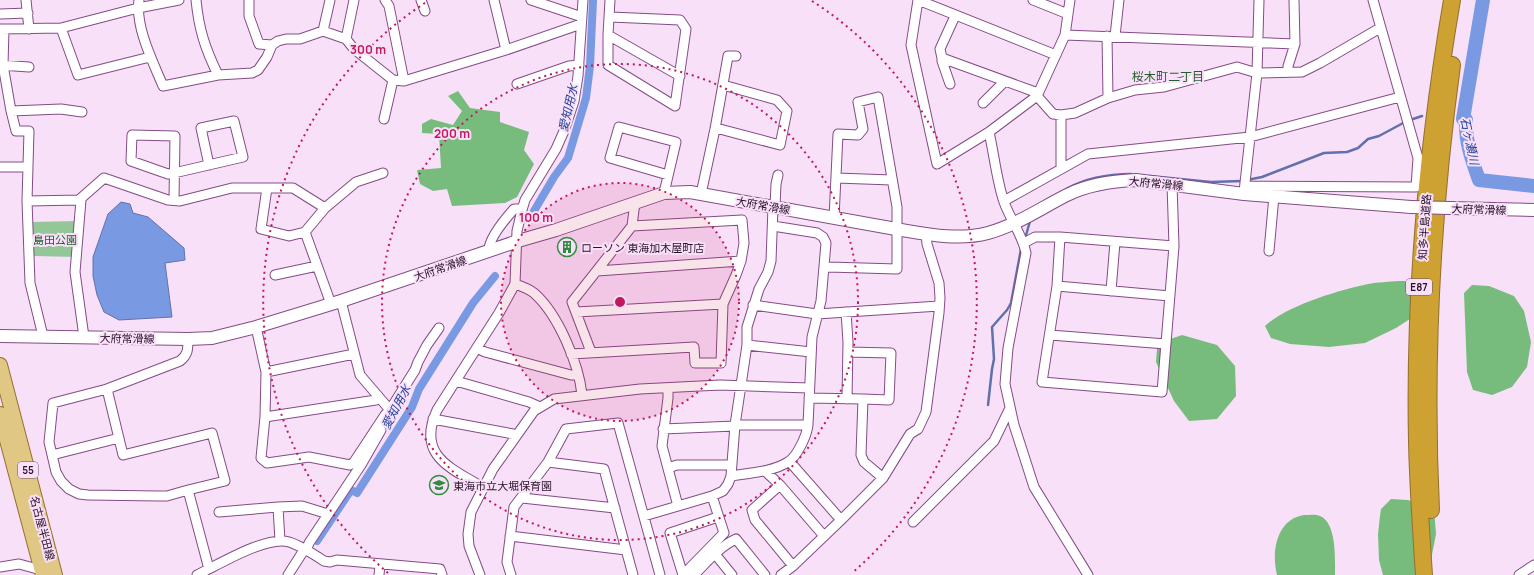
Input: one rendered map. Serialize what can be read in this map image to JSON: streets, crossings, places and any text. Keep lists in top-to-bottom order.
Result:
{
  "streets": {
    "highway": ["知多半島道路", "E87"],
    "main road": ["大府常滑線", "55", "名古屋半田線"]
  },
  "districts": ["桜木町二丁目"],
  "water": ["愛知用水", "石ヶ瀬川"],
  "parks": ["島田公園"],
  "places": {
    "building": ["ローソン 東海加木屋町店"],
    "school or university": ["東海市立大堀保育園"]
  },
  "rings": ["300 m", "200 m", "100 m"]
}
